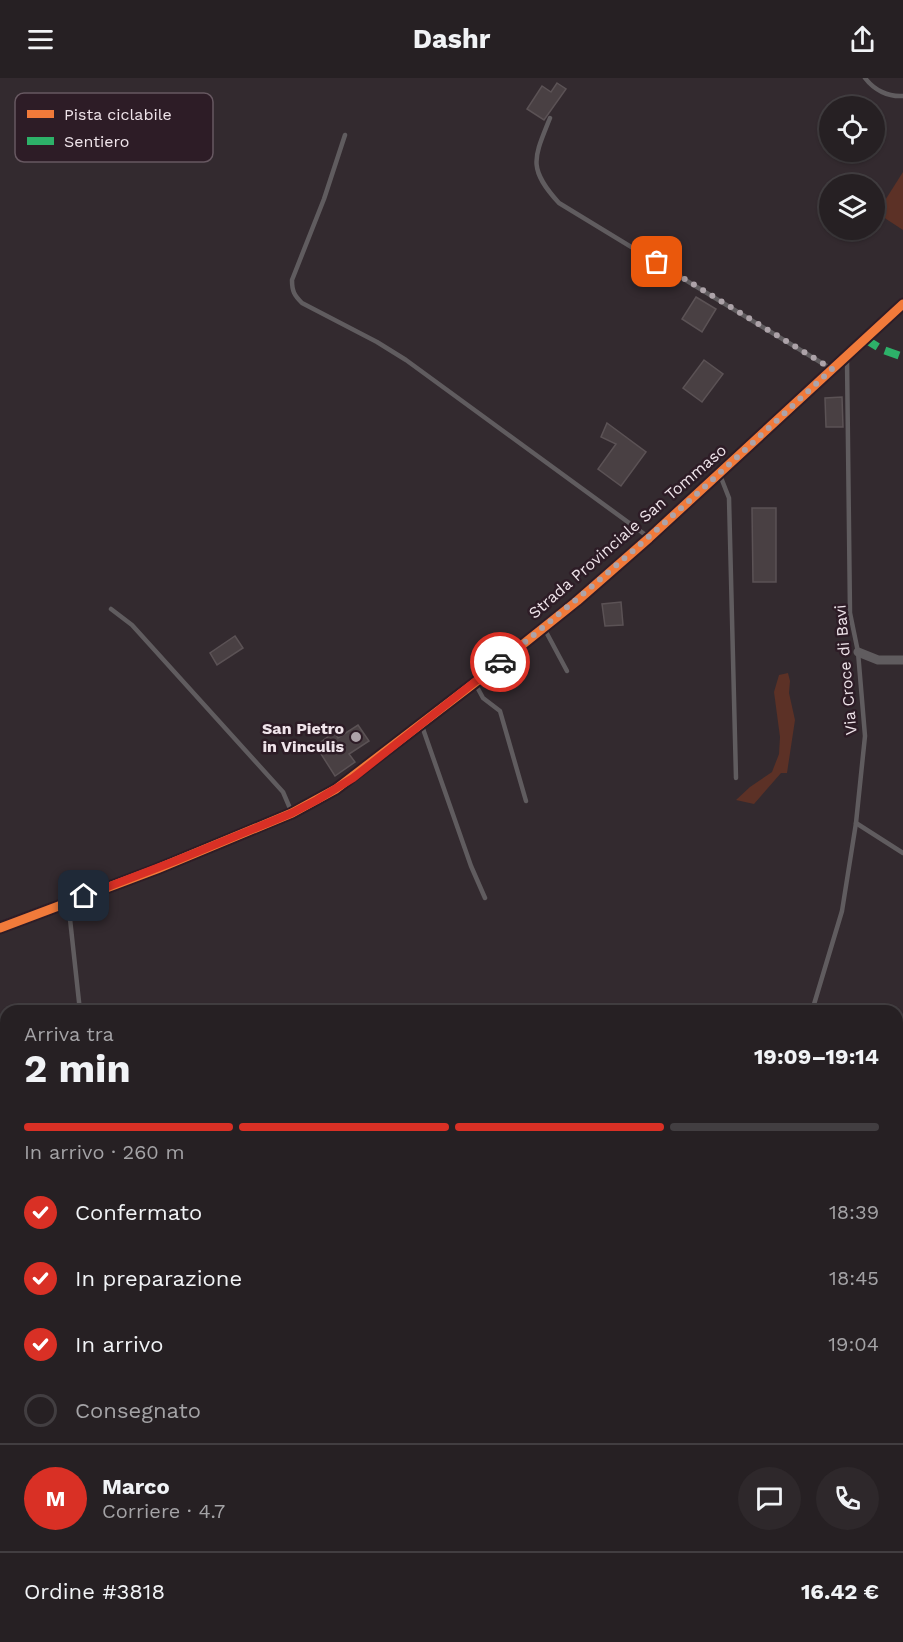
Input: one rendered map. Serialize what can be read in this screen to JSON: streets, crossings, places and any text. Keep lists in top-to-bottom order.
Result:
{
  "streets": {
    "street": ["Strada Provinciale San Tommaso"],
    "lane": ["Via Croce di Bavi"]
  },
  "crossings": [
    ["Strada Provinciale San Tommaso", "Via Croce di Bavi"]
  ],
  "places": ["San Pietro in Vinculis"],
  "legend": ["Pista ciclabile", "Sentiero"],
  "page": {
    "header": "Dashr",
    "heading": ["2 min", "Arriva tra", "19:09–19:14"],
    "panel": [
      "Marco",
      "Corriere · 4.7",
      "Ordine #3818",
      "16.42 €"
    ],
    "bar": "In arrivo · 260 m",
    "list": [
      ["Confermato", "18:39"],
      ["In preparazione", "18:45"],
      ["In arrivo", "19:04"],
      "Consegnato"
    ],
    "round": "M"
  }
}
